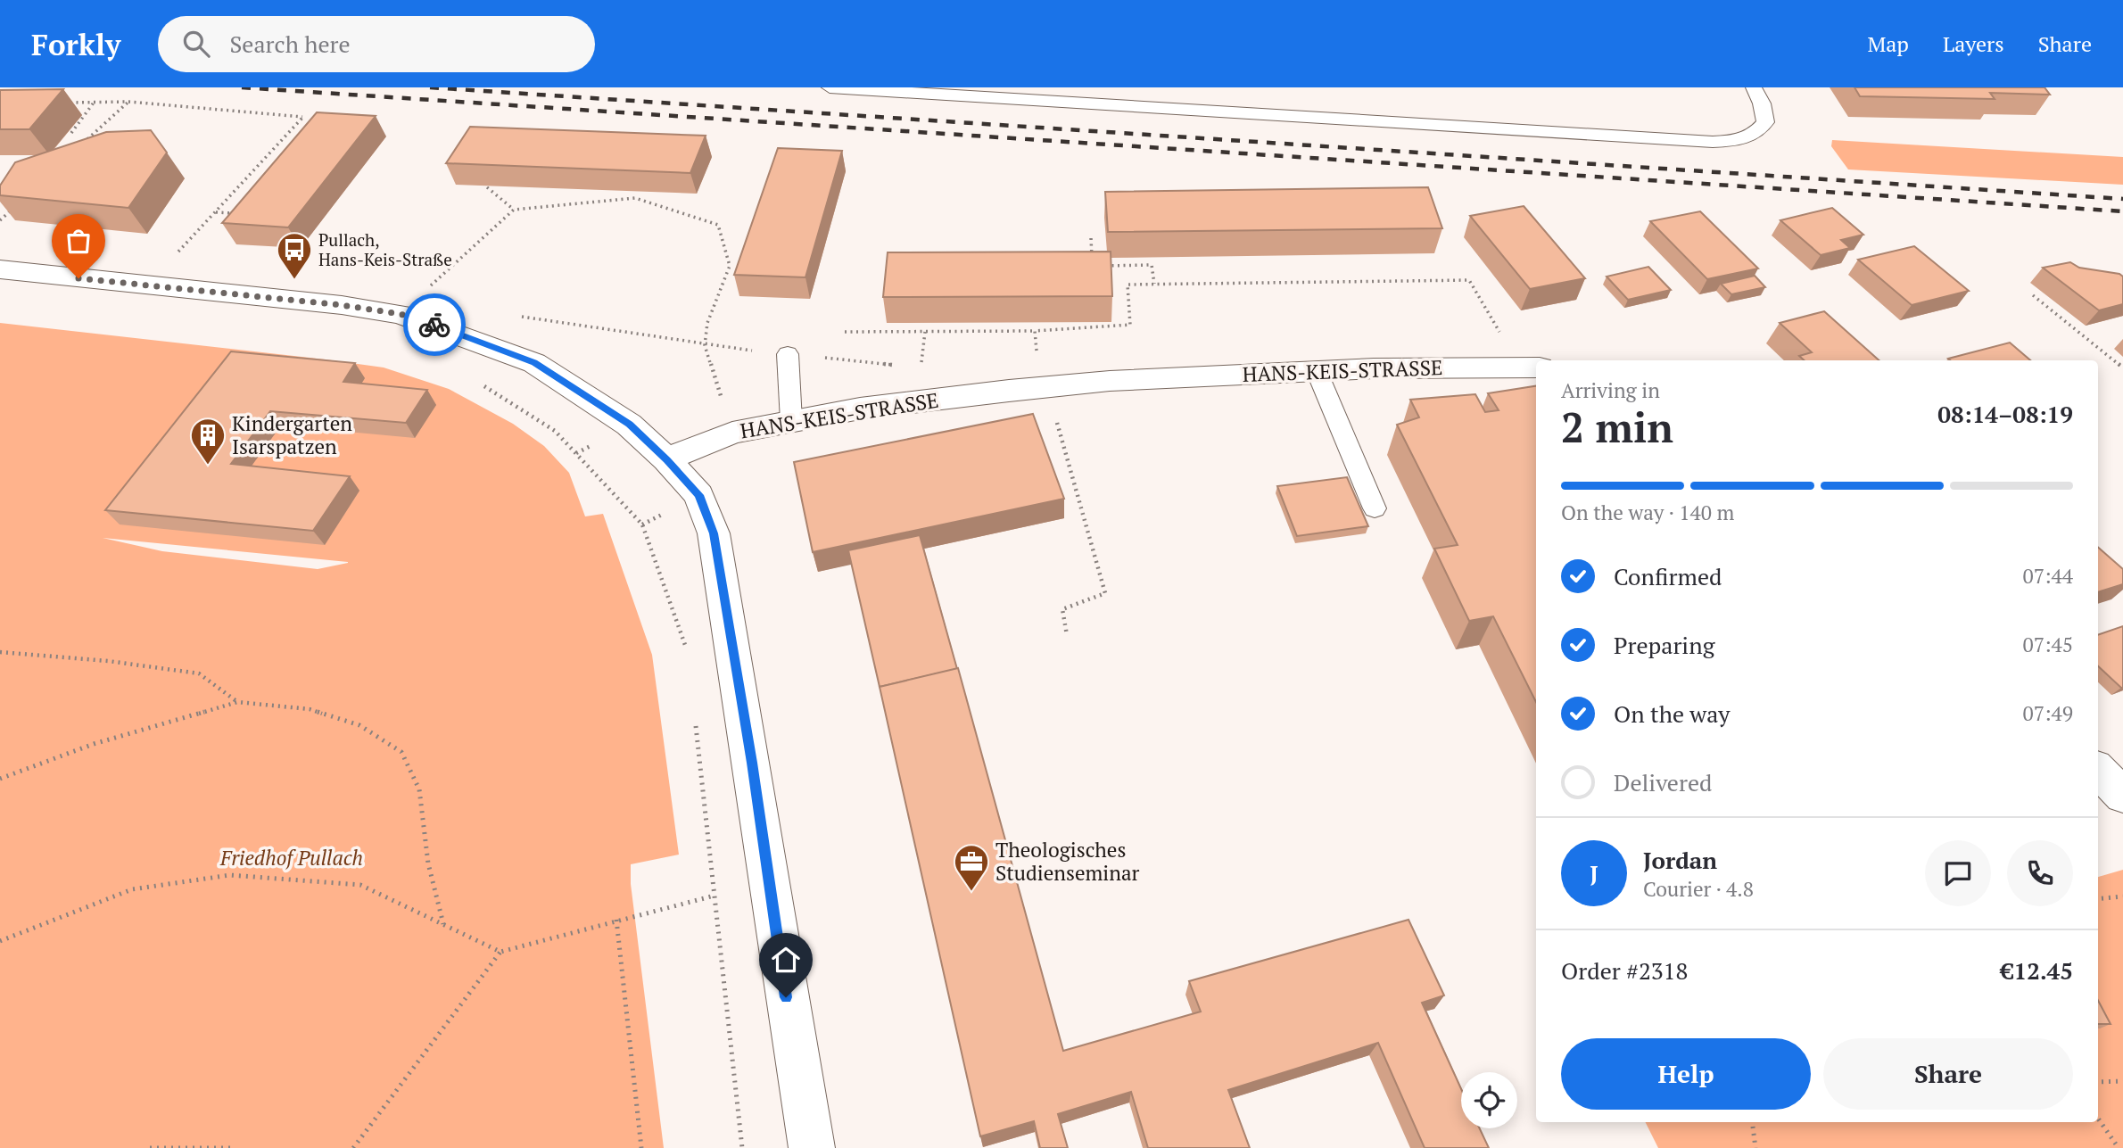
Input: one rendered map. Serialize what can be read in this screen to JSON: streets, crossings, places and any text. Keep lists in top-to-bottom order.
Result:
{
  "streets": {
    "street": ["HANS-KEIS-STRASSE"]
  },
  "parks": ["Friedhof Pullach"],
  "places": {
    "bus stop": ["Pullach, Hans-Keis-Straße"],
    "building": ["Kindergarten Isarspatzen"],
    "office": ["Theologisches Studienseminar"]
  },
  "page": {
    "header": "Forkly",
    "search": "Search here",
    "nav": ["Map", "Layers", "Share"],
    "heading": ["2 min", "Arriving in", "08:14–08:19"],
    "panel": [
      "Jordan",
      "Courier · 4.8",
      "Order #2318",
      "€12.45"
    ],
    "bar": "On the way · 140 m",
    "list": [
      ["Confirmed", "07:44"],
      ["Preparing", "07:45"],
      ["On the way", "07:49"],
      "Delivered"
    ],
    "round": "J",
    "buttons": ["Help", "Share"]
  }
}
